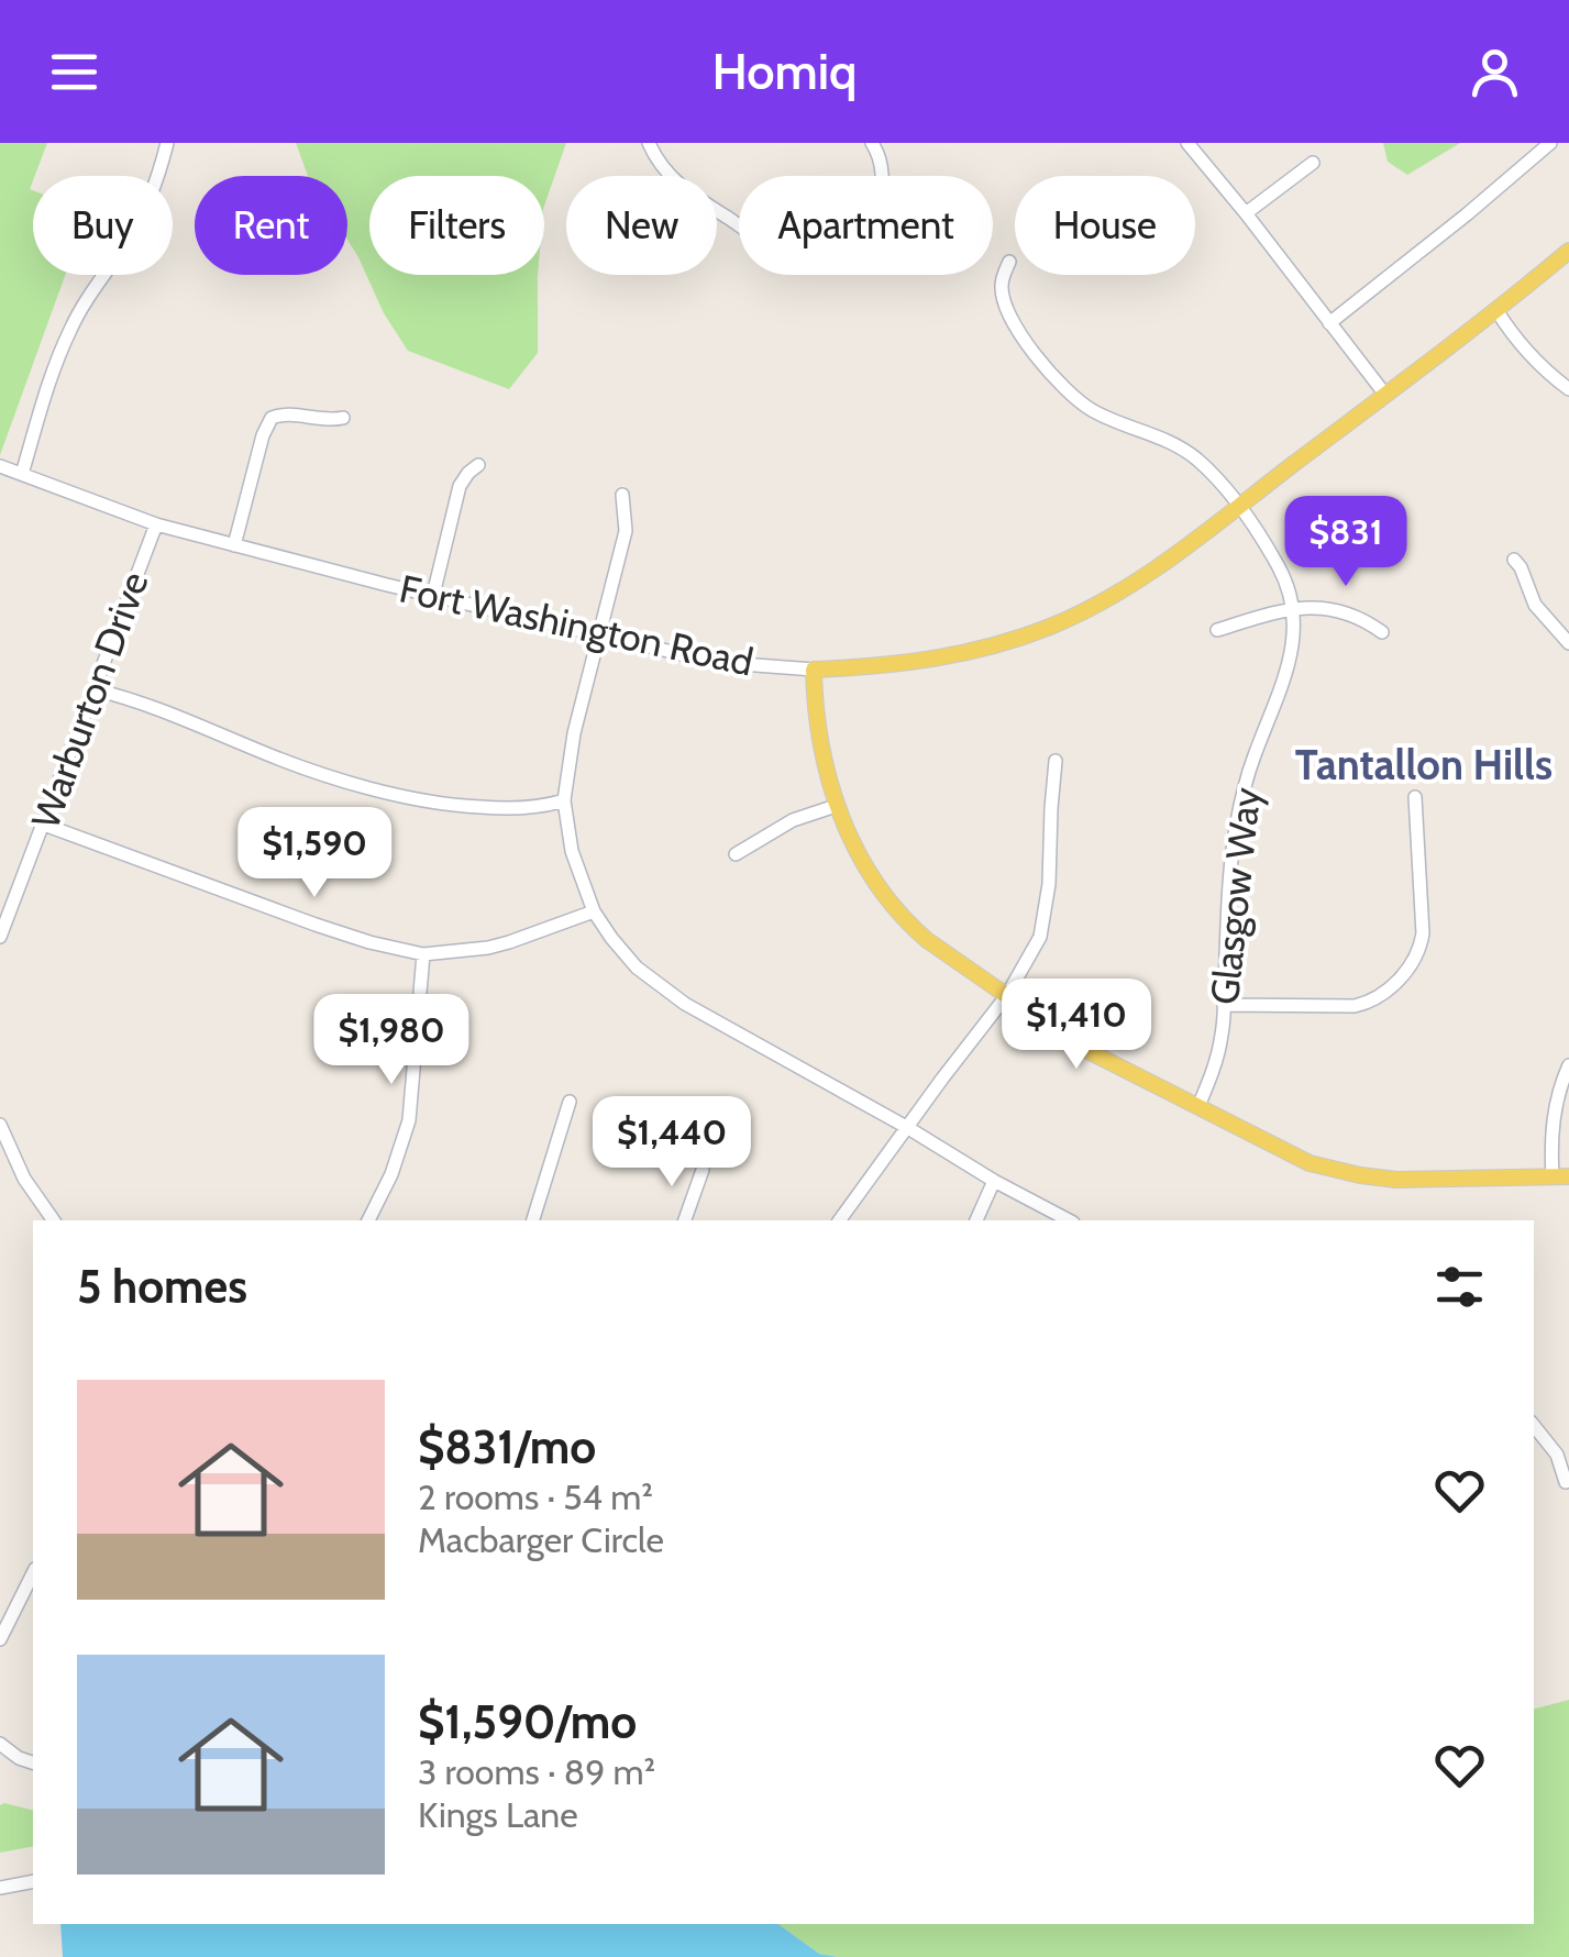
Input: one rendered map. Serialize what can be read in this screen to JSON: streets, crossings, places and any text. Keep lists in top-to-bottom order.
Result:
{
  "streets": {
    "main road": ["Fort Washington Road"],
    "street": ["Warburton Drive", "Glasgow Way"]
  },
  "crossings": [
    ["Fort Washington Road", "Warburton Drive"],
    ["Fort Washington Road", "Glasgow Way"]
  ],
  "districts": ["Tantallon Hills"],
  "page": {
    "header": "Homiq",
    "chip": [
      "Buy",
      "Rent",
      "Filters",
      "New",
      "Apartment",
      "House"
    ],
    "price": [
      "$831",
      "$1,590",
      "$1,410",
      "$1,980",
      "$1,440"
    ],
    "heading": "5 homes",
    "list": [
      {
        "name": "$831/mo",
        "note": "2 rooms · 54 m² · Macbarger Circle"
      },
      {
        "name": "$1,590/mo",
        "note": "3 rooms · 89 m² · Kings Lane"
      }
    ]
  }
}
